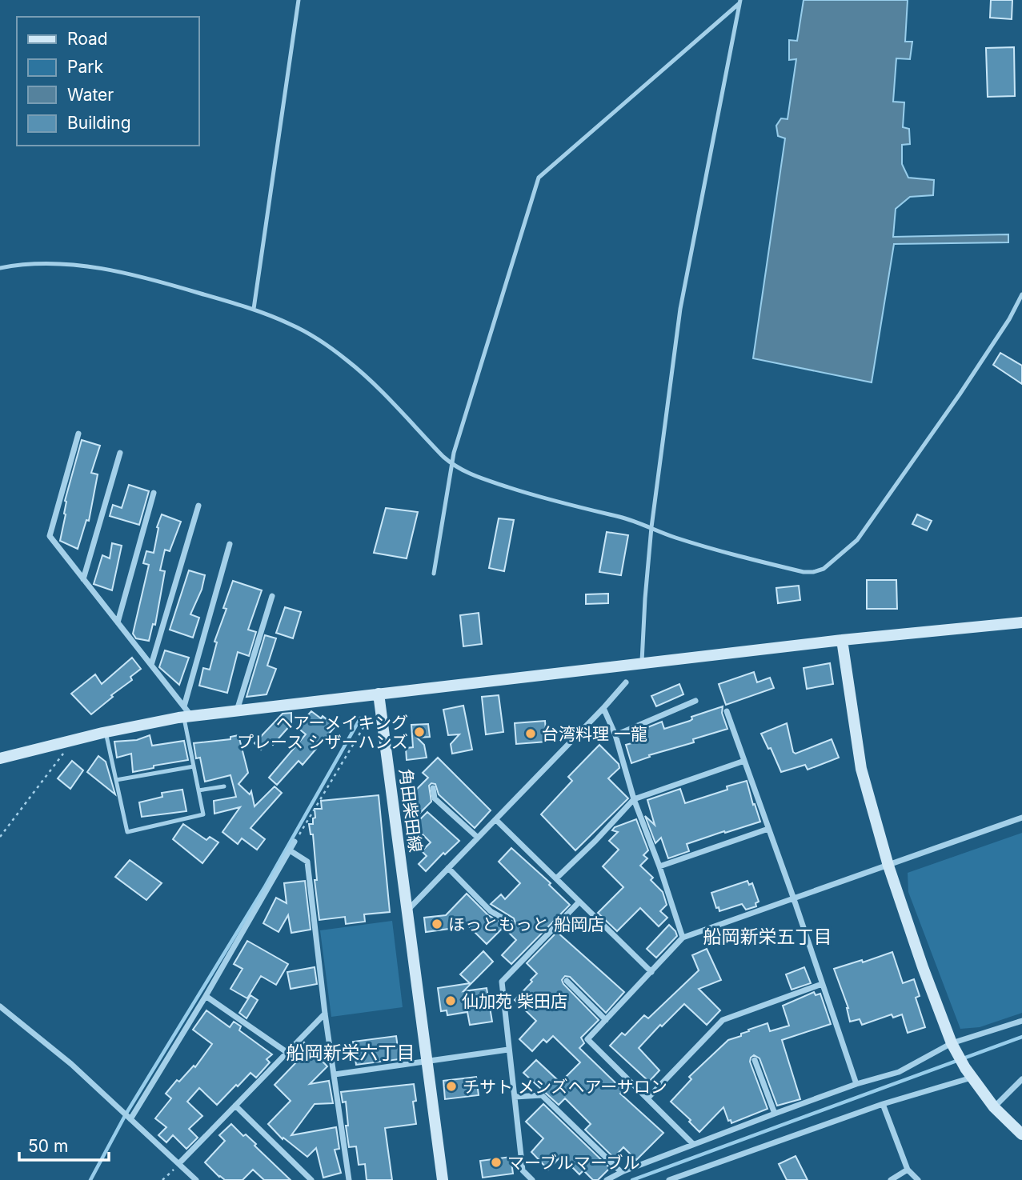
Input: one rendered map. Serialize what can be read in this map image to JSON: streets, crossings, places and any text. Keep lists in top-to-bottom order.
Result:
{
  "streets": {
    "street": ["角田柴田線"]
  },
  "districts": ["船岡新栄五丁目", "船岡新栄六丁目"],
  "places": [
    "ヘアーメイキング プレース シザーハンズ",
    "台湾料理 一龍",
    "ほっともっと 船岡店",
    "仙加苑 柴田店",
    "チサト メンズヘアーサロン",
    "マーブルマーブル"
  ],
  "legend": [
    "Road",
    "Park",
    "Water",
    "Building"
  ],
  "scale_bar": "50 m"
}
